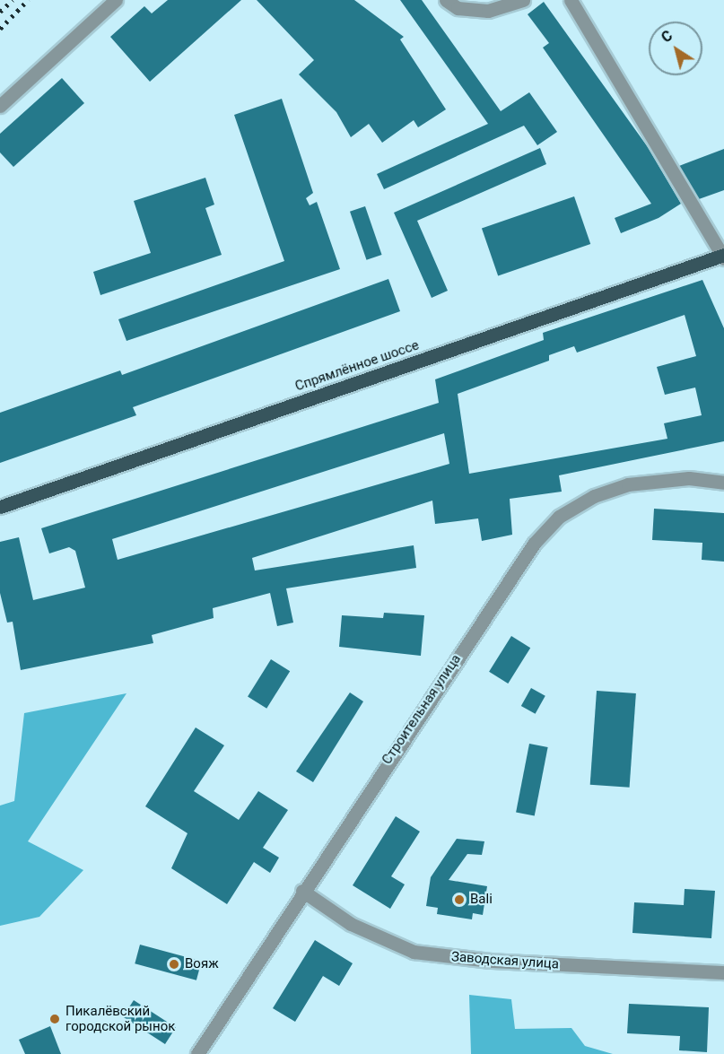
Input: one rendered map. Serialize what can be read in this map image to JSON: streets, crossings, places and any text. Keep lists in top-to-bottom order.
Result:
{
  "streets": {
    "main road": ["Спрямлённое шоссе"],
    "street": ["Строительная улица", "Заводская улица"]
  },
  "crossings": [
    ["Строительная улица", "Заводская улица"]
  ],
  "places": ["Bali", "Вояж", "Пикалёвский городской рынок"],
  "north": "top left"
}
